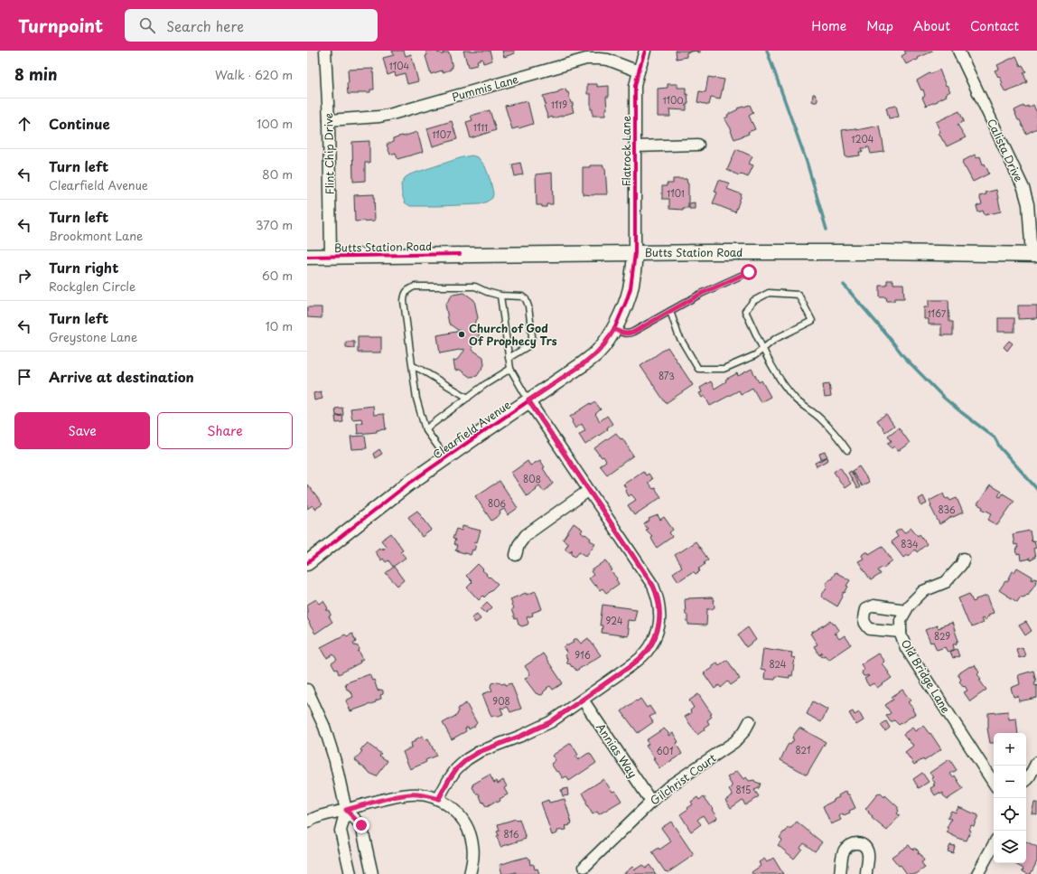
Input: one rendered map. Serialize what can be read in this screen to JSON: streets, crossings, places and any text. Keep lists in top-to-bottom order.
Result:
{
  "streets": {
    "main road": ["Butts Station Road", "Clearfield Avenue"],
    "street": [
      "Pummis Lane",
      "Calista Drive",
      "Flatrock Lane",
      "Flint Chip Drive",
      "Old Bridge Lane",
      "Annias Way",
      "Gilchrist Court"
    ]
  },
  "crossings": [
    ["Pummis Lane", "Flatrock Lane"],
    ["Pummis Lane", "Flint Chip Drive"],
    ["Calista Drive", "Butts Station Road"],
    ["Flatrock Lane", "Butts Station Road"],
    ["Flatrock Lane", "Clearfield Avenue"],
    ["Flint Chip Drive", "Butts Station Road"],
    ["Butts Station Road", "Clearfield Avenue"],
    ["Annias Way", "Gilchrist Court"]
  ],
  "places": ["Church of God Of Prophecy Trs"],
  "house_numbers": [
    "1104",
    "1100",
    "1119",
    "1111",
    "1107",
    "1204",
    "1101",
    "1167",
    "873",
    "808",
    "806",
    "836",
    "834",
    "924",
    "829",
    "916",
    "824",
    "908",
    "821",
    "601",
    "815",
    "816"
  ],
  "page": {
    "header": "Turnpoint",
    "search": "Search here",
    "nav": [
      "Home",
      "Map",
      "About",
      "Contact"
    ],
    "heading": ["8 min", "Walk · 620 m"],
    "list": [
      ["Continue", "100 m"],
      ["Turn left", "Clearfield Avenue", "80 m"],
      ["Turn left", "Brookmont Lane", "370 m"],
      ["Turn right", "Rockglen Circle", "60 m"],
      ["Turn left", "Greystone Lane", "10 m"],
      "Arrive at destination"
    ],
    "buttons": ["Save", "Share"],
    "map_buttons": ["+", "−"]
  }
}
